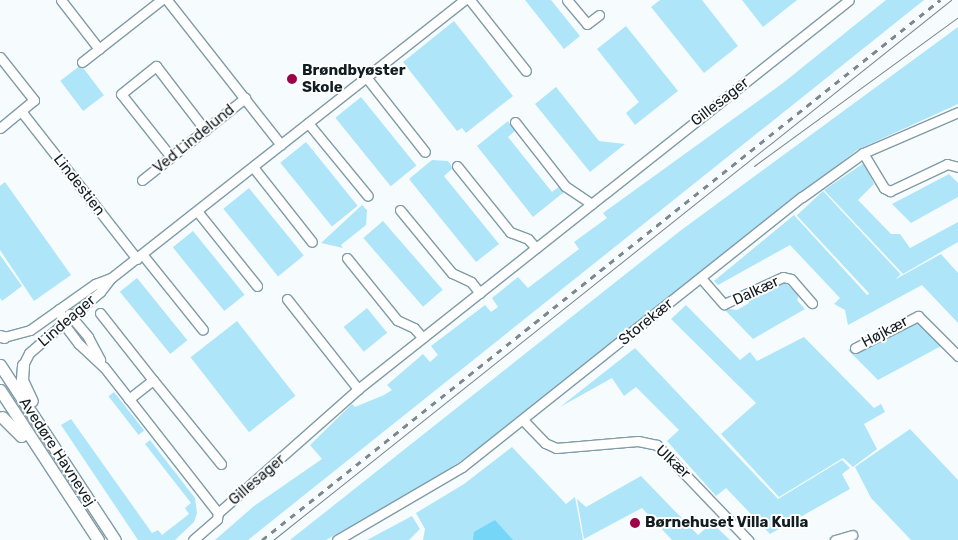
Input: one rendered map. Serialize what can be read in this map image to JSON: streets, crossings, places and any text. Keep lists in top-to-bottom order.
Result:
{
  "streets": {
    "street": [
      "Gillesager",
      "Ved Lindelund",
      "Lindestien",
      "Dalkær",
      "Lindeager",
      "Storekær",
      "Højkær",
      "Avedøre Havnevej",
      "Ulkær"
    ]
  },
  "crossings": [
    ["Gillesager", "Lindeager"],
    ["Ved Lindelund", "Lindeager"],
    ["Lindestien", "Lindeager"],
    ["Dalkær", "Storekær"],
    ["Storekær", "Ulkær"]
  ],
  "places": ["Brøndbyøster Skole", "Børnehuset Villa Kulla"]
}
